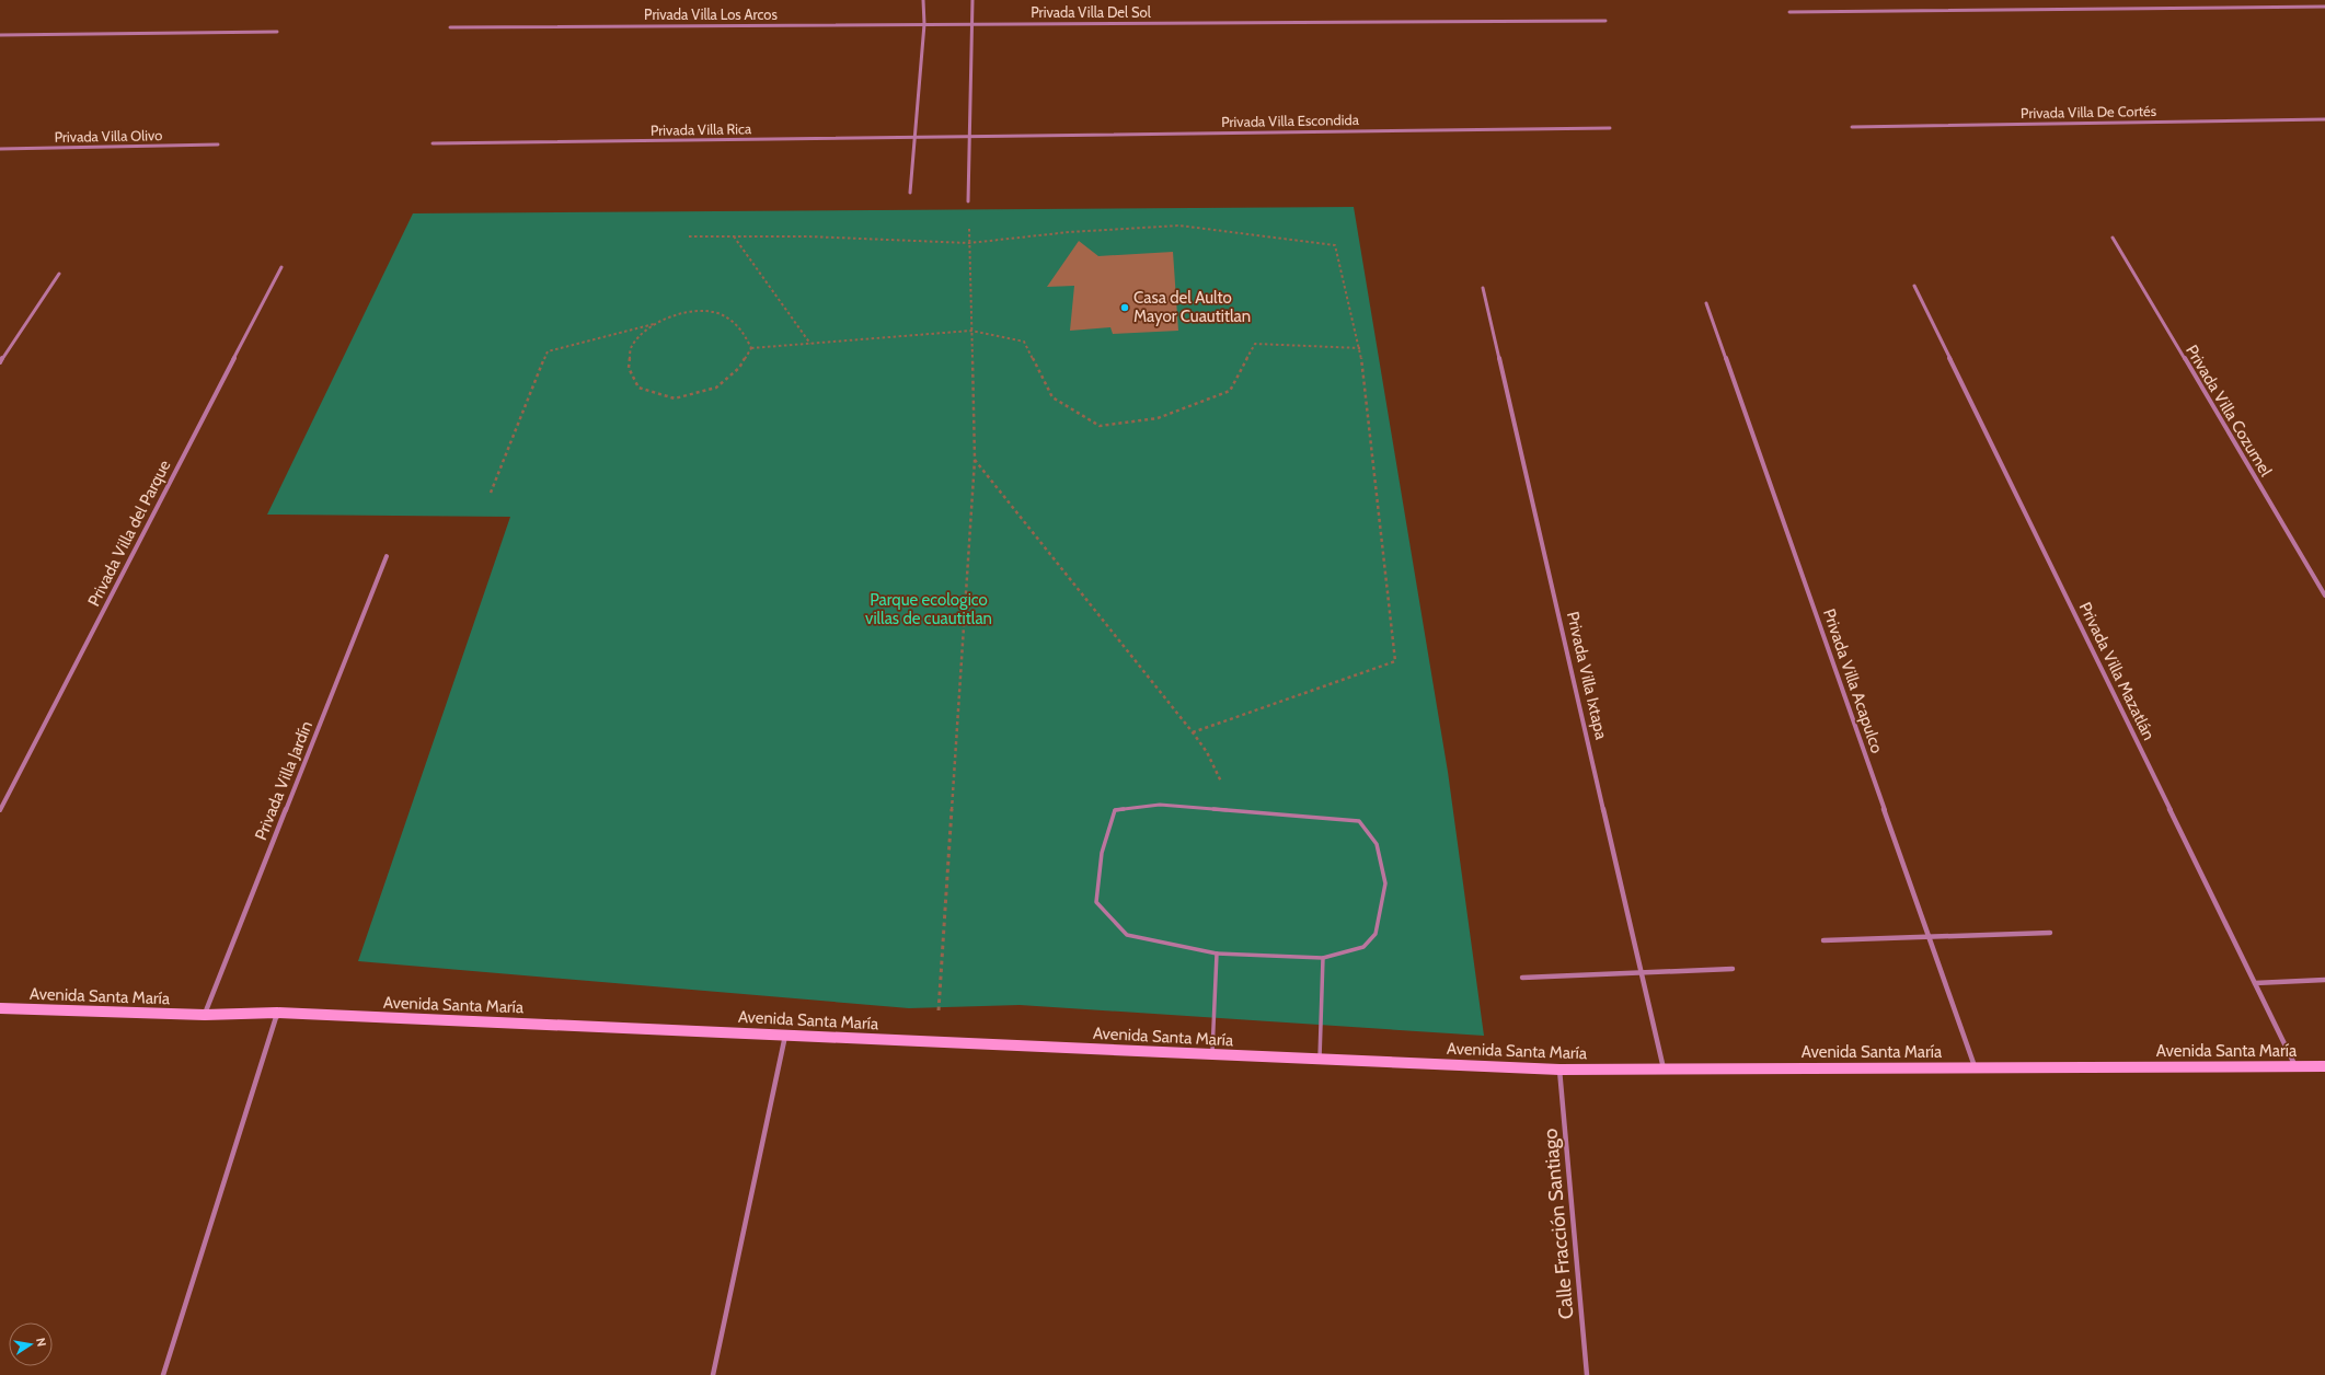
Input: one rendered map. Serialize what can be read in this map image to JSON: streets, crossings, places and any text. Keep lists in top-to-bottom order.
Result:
{
  "streets": {
    "main road": ["Avenida Santa María"],
    "street": [
      "Privada Villa Del Sol",
      "Privada Villa Los Arcos",
      "Privada Villa De Cortés",
      "Privada Villa Escondida",
      "Privada Villa Rica",
      "Privada Villa Olivo",
      "Privada Villa Cozumel",
      "Privada Villa del Parque",
      "Privada Villa Mazatlán",
      "Privada Villa Ixtapa",
      "Privada Villa Acapulco",
      "Privada Villa Jardín",
      "Calle Fracción Santiago"
    ]
  },
  "crossings": [
    ["Privada Villa Del Sol", "Privada Villa Los Arcos"],
    ["Privada Villa Escondida", "Privada Villa Rica"],
    ["Privada Villa Mazatlán", "Avenida Santa María"],
    ["Privada Villa Ixtapa", "Avenida Santa María"],
    ["Privada Villa Acapulco", "Avenida Santa María"],
    ["Privada Villa Jardín", "Avenida Santa María"],
    ["Avenida Santa María", "Calle Fracción Santiago"]
  ],
  "parks": ["Parque ecologico villas de cuautitlan"],
  "places": ["Casa del Aulto Mayor Cuautitlan"],
  "north": "right"
}
